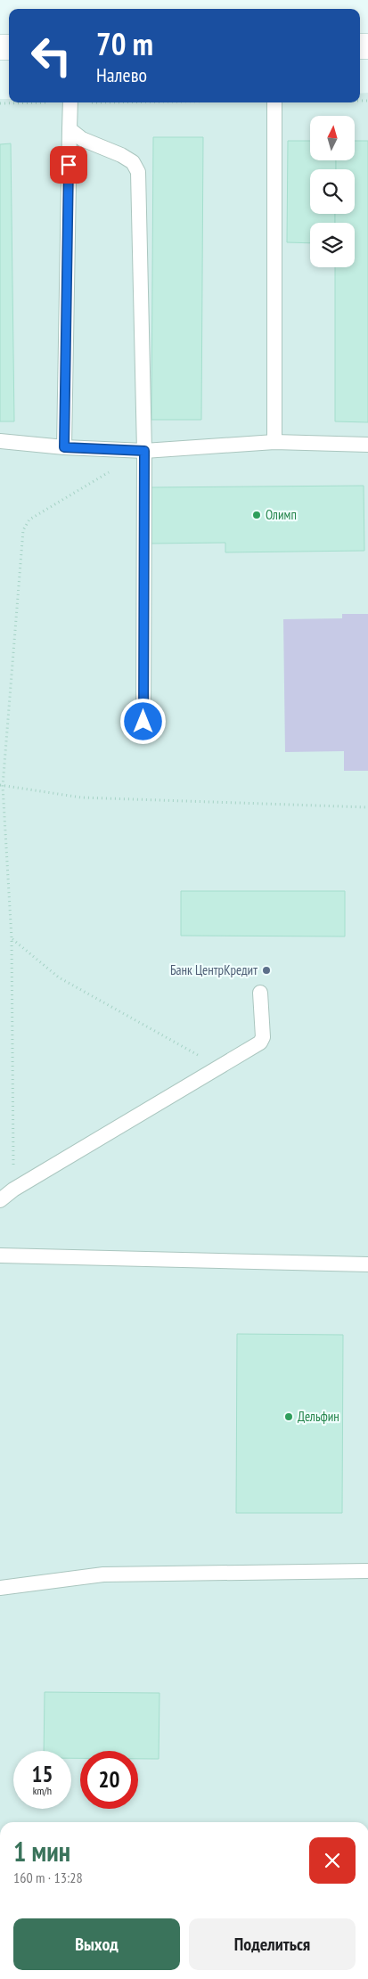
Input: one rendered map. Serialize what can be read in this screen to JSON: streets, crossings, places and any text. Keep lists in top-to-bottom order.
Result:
{
  "places": ["Олимп", "Банк ЦентрКредит", "Дельфин"],
  "north": "top",
  "page": {
    "turn": ["70 m", "Налево"],
    "speed": "15 km/h",
    "limit": "20",
    "heading": ["1 мин", "160 m · 13:28"],
    "buttons": ["Выход", "Поделиться"]
  }
}
